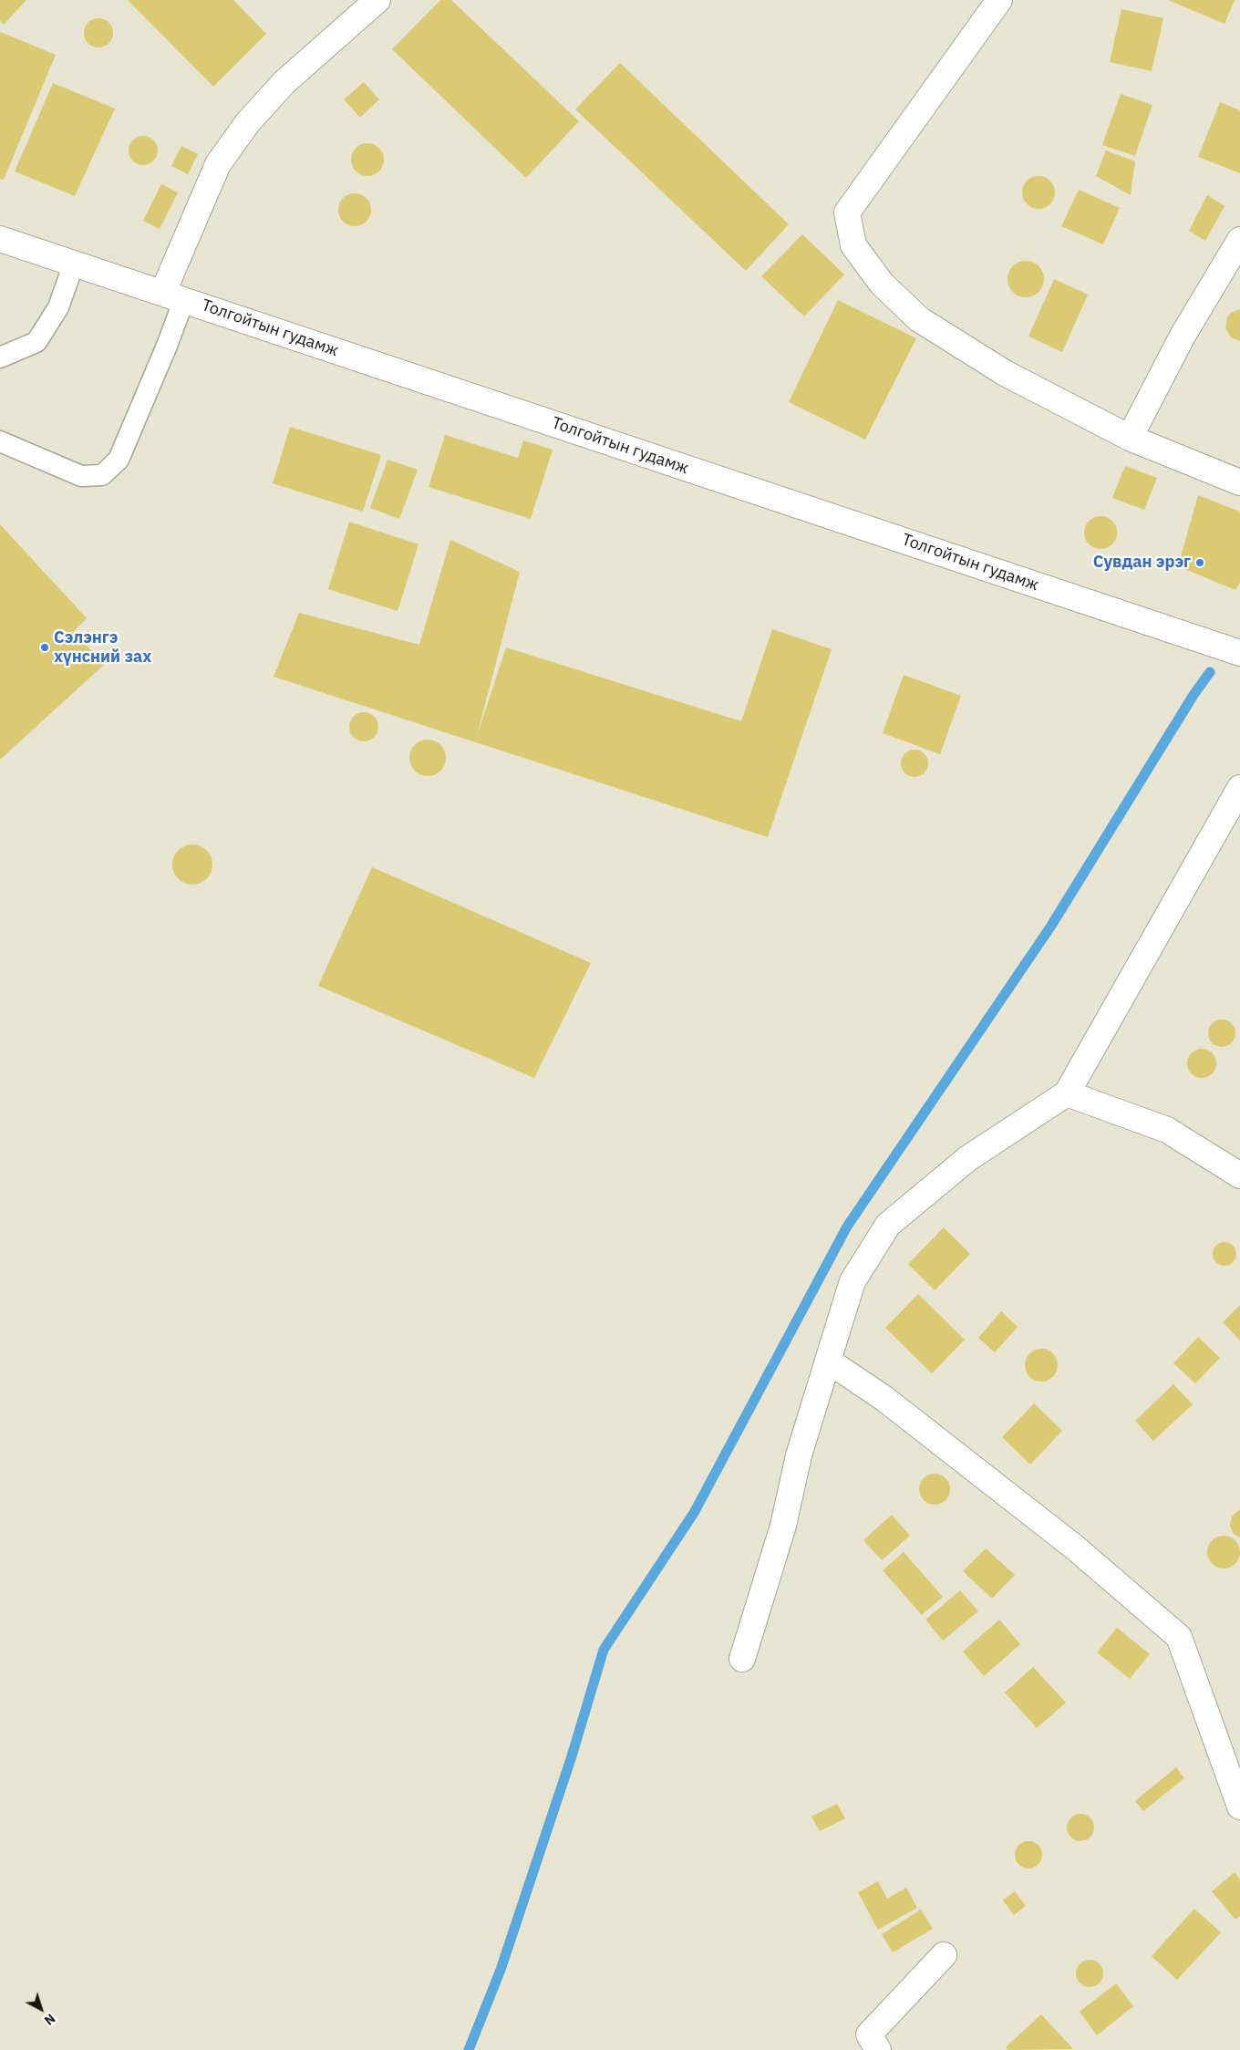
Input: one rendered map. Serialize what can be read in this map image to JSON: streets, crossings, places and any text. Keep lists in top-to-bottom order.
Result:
{
  "streets": {
    "street": ["Толгойтын гудамж"]
  },
  "places": ["Сувдан эрэг", "Сэлэнгэ хүнсний зах"],
  "north": "bottom right"
}
